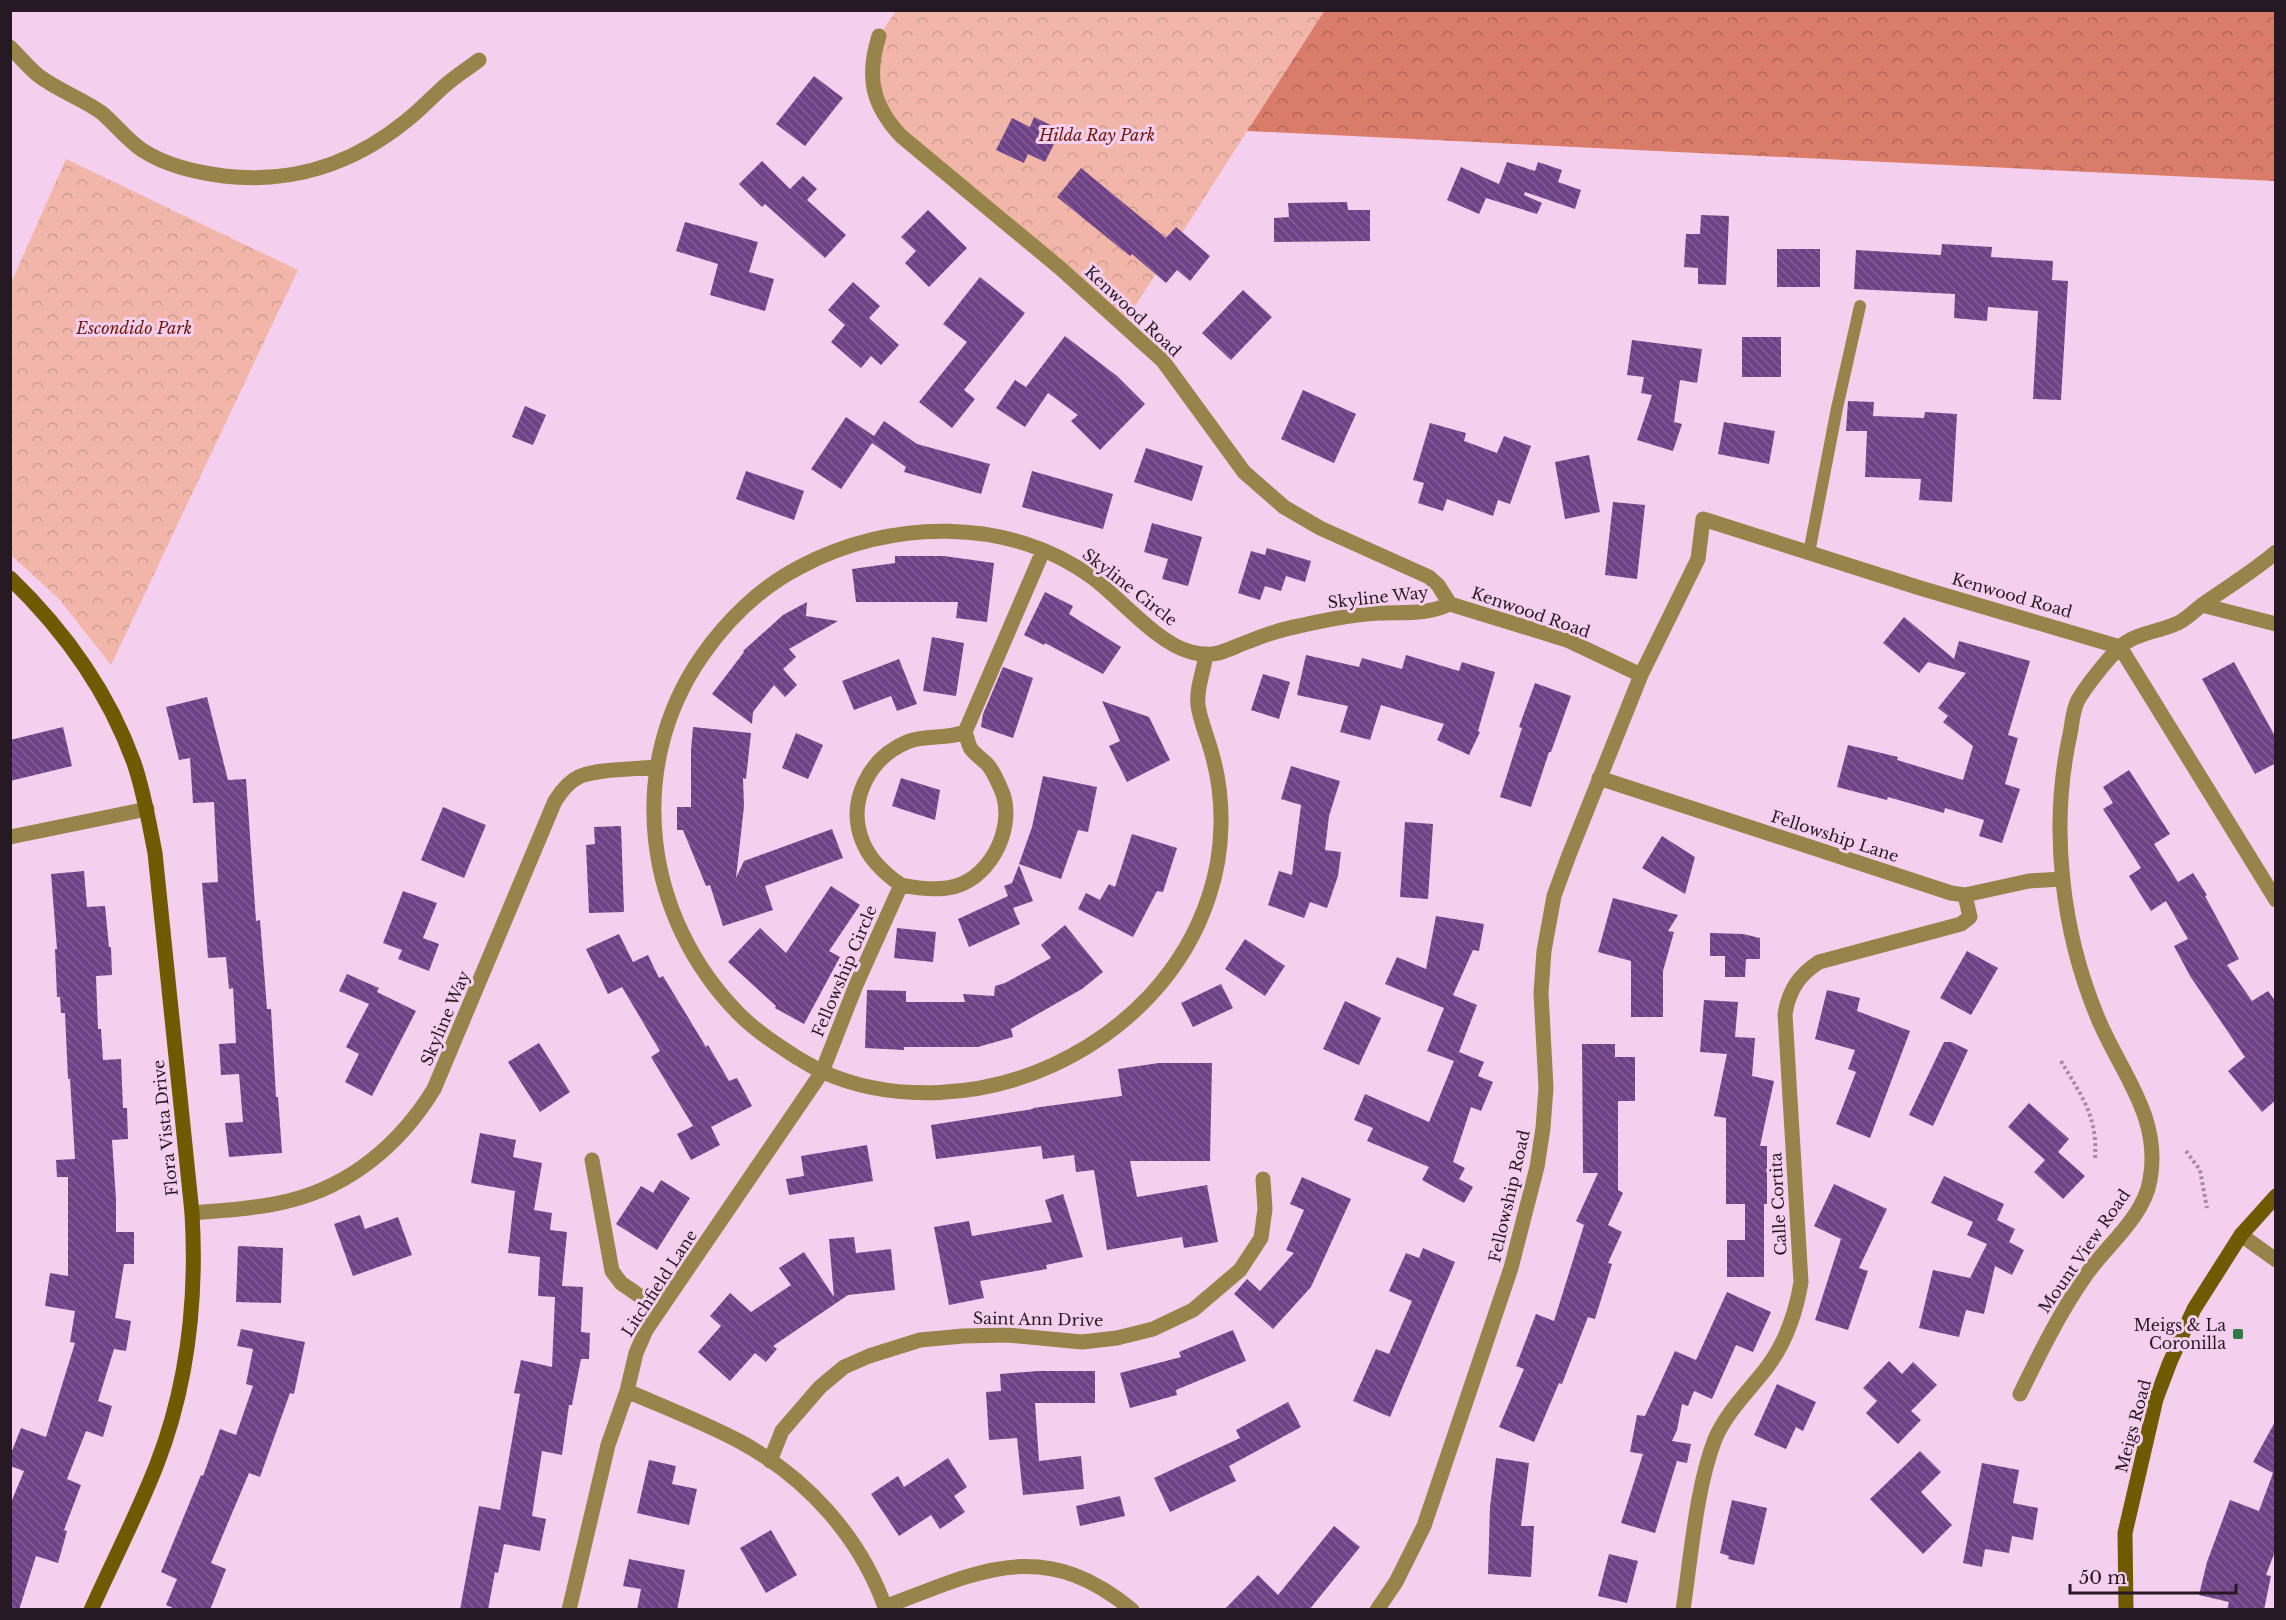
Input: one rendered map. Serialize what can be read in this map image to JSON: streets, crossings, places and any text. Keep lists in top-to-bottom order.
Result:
{
  "streets": {
    "street": [
      "Kenwood Road",
      "Skyline Circle",
      "Skyline Way",
      "Fellowship Lane",
      "Fellowship Circle",
      "Flora Vista Drive",
      "Fellowship Road",
      "Calle Cortita",
      "Mount View Road",
      "Litchfield Lane",
      "Saint Ann Drive",
      "Meigs Road"
    ]
  },
  "crossings": [
    ["Kenwood Road", "Skyline Way"],
    ["Kenwood Road", "Fellowship Road"],
    ["Kenwood Road", "Mount View Road"],
    ["Skyline Circle", "Skyline Way"],
    ["Skyline Circle", "Fellowship Circle"],
    ["Skyline Circle", "Litchfield Lane"],
    ["Skyline Way", "Flora Vista Drive"],
    ["Fellowship Lane", "Fellowship Road"],
    ["Fellowship Lane", "Calle Cortita"],
    ["Fellowship Lane", "Mount View Road"],
    ["Fellowship Circle", "Litchfield Lane"]
  ],
  "parks": ["Hilda Ray Park", "Escondido Park"],
  "places": {
    "transit": ["Meigs & La Coronilla"]
  },
  "scale_bar": "50 m"
}
